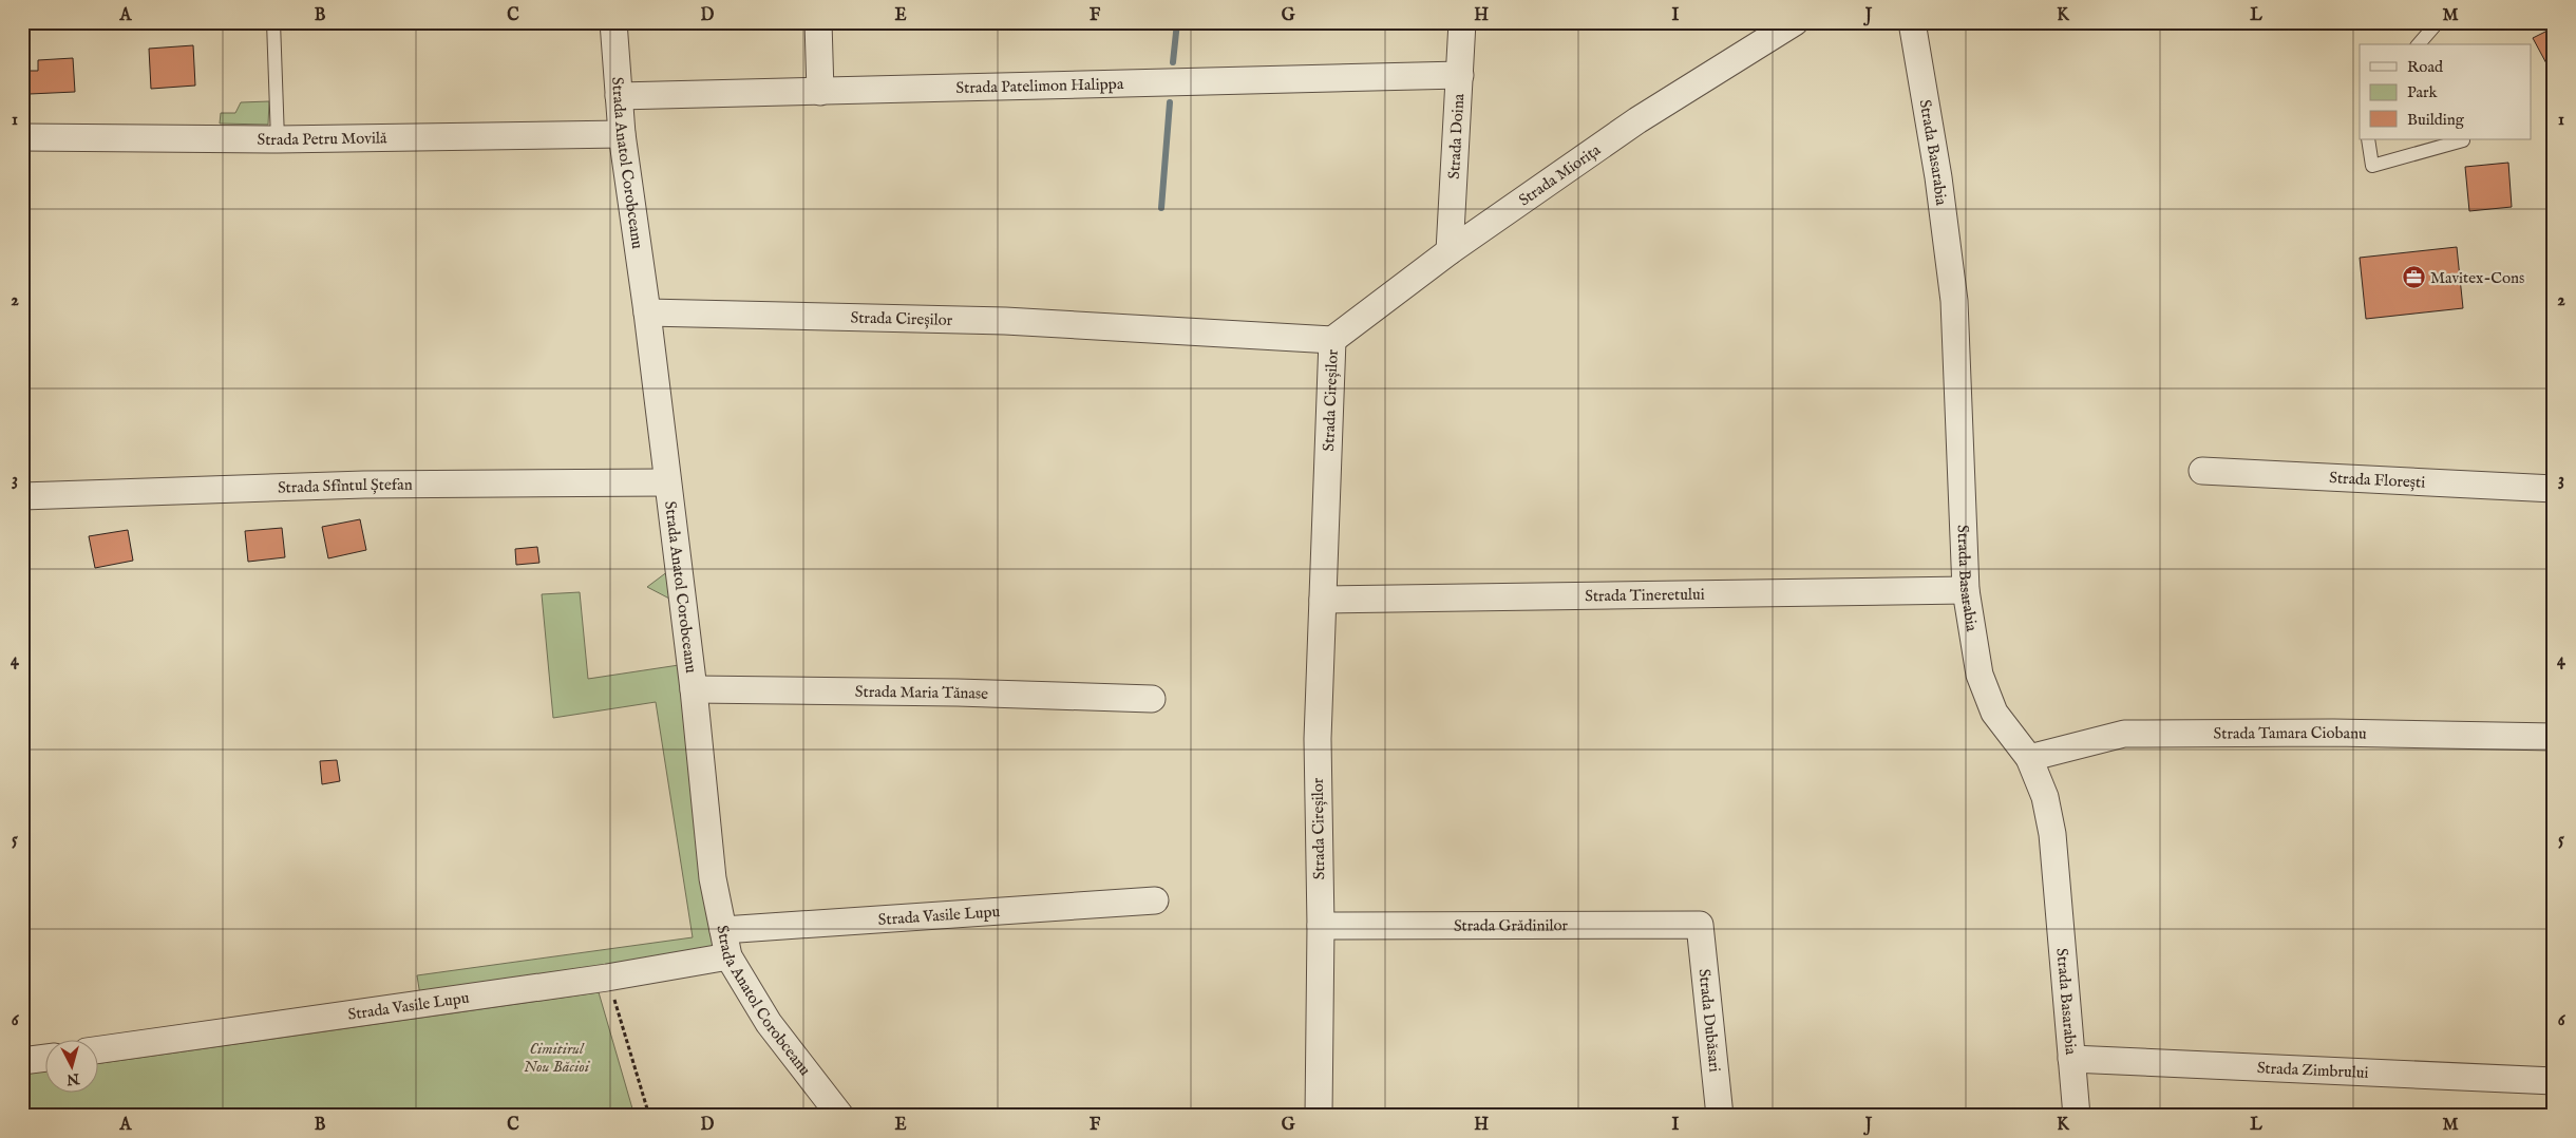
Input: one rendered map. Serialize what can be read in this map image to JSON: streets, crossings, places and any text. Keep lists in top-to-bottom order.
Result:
{
  "streets": {
    "street": [
      "Strada Patelimon Halippa",
      "Strada Doina",
      "Strada Petru Movilă",
      "Strada Basarabia",
      "Strada Anatol Corobceanu",
      "Strada Miorița",
      "Strada Cireșilor",
      "Strada Florești",
      "Strada Sfîntul Ștefan",
      "Strada Tineretului",
      "Strada Maria Tănase",
      "Strada Tamara Ciobanu",
      "Strada Vasile Lupu",
      "Strada Grădinilor",
      "Strada Dubăsari",
      "Strada Zimbrului"
    ]
  },
  "crossings": [
    ["Strada Patelimon Halippa", "Strada Doina"],
    ["Strada Patelimon Halippa", "Strada Anatol Corobceanu"],
    ["Strada Doina", "Strada Miorița"],
    ["Strada Petru Movilă", "Strada Anatol Corobceanu"],
    ["Strada Basarabia", "Strada Tineretului"],
    ["Strada Basarabia", "Strada Tamara Ciobanu"],
    ["Strada Basarabia", "Strada Zimbrului"],
    ["Strada Anatol Corobceanu", "Strada Cireșilor"],
    ["Strada Anatol Corobceanu", "Strada Sfîntul Ștefan"],
    ["Strada Anatol Corobceanu", "Strada Maria Tănase"],
    ["Strada Anatol Corobceanu", "Strada Vasile Lupu"],
    ["Strada Miorița", "Strada Cireșilor"],
    ["Strada Cireșilor", "Strada Tineretului"],
    ["Strada Cireșilor", "Strada Grădinilor"],
    ["Strada Grădinilor", "Strada Dubăsari"]
  ],
  "parks": ["Cimitirul Nou Băcioi"],
  "places": {
    "office": ["Mavitex-Cons"]
  },
  "legend": ["Road", "Park", "Building"],
  "north": "bottom",
  "grid": {
    "columns": [
      "A",
      "B",
      "C",
      "D",
      "E",
      "F",
      "G",
      "H",
      "I",
      "J",
      "K",
      "L",
      "M"
    ],
    "rows": [
      "1",
      "2",
      "3",
      "4",
      "5",
      "6"
    ]
  }
}
